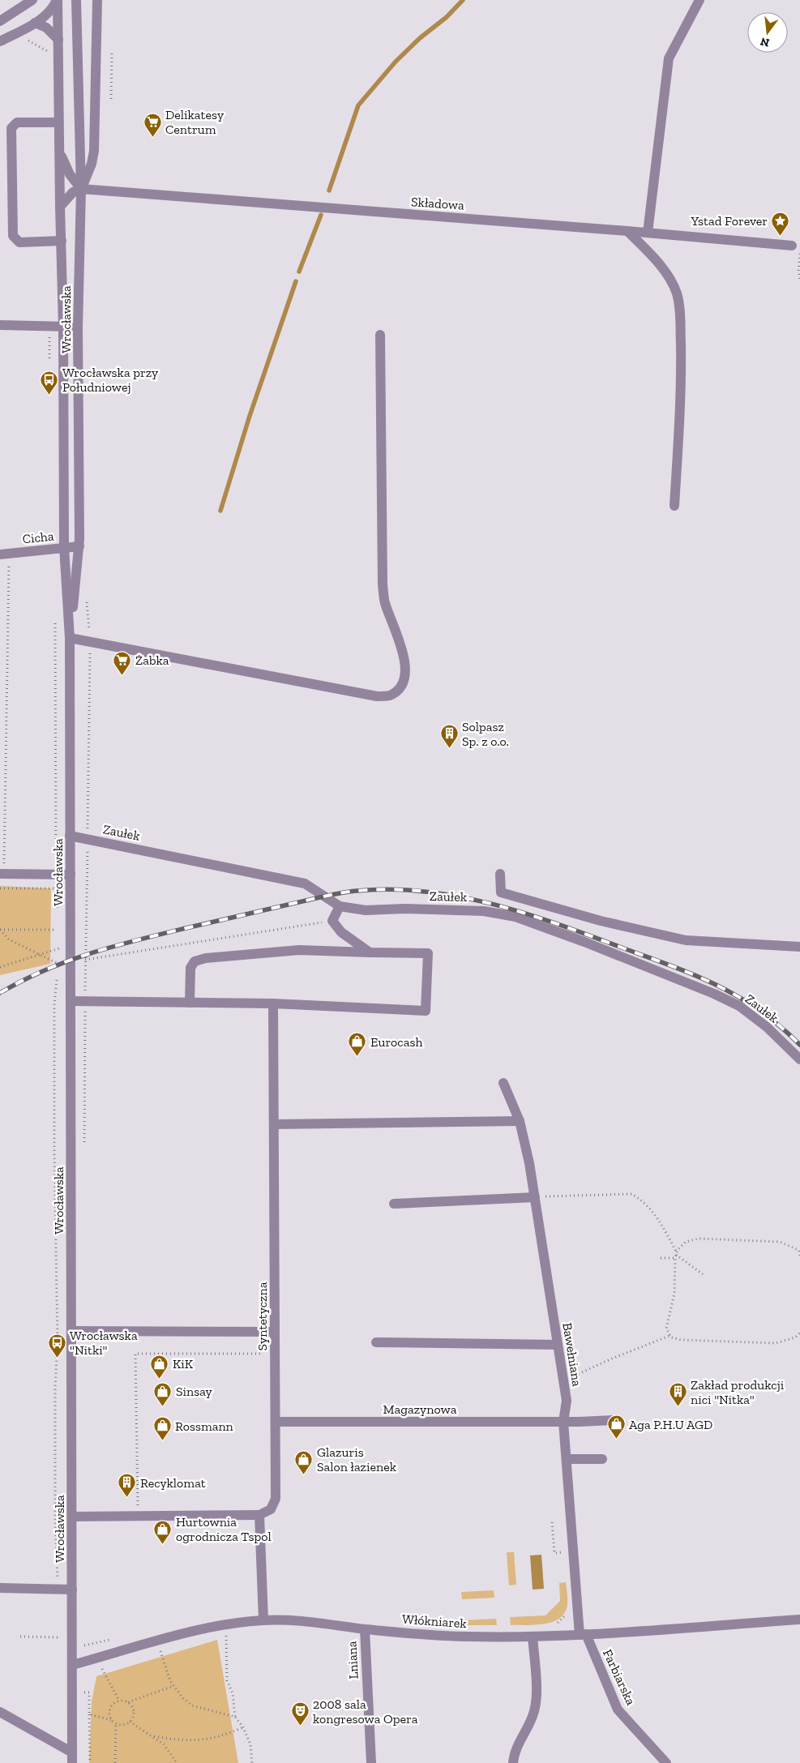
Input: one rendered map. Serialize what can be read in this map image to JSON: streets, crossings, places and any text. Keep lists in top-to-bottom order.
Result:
{
  "streets": {
    "street": [
      "Składowa",
      "Wrocławska",
      "Cicha",
      "Zaułek",
      "Syntetyczna",
      "Bawełniana",
      "Magazynowa",
      "Włókniarek",
      "Lniana",
      "Farbiarska"
    ]
  },
  "crossings": [
    ["Składowa", "Wrocławska"],
    ["Wrocławska", "Cicha"],
    ["Wrocławska", "Zaułek"],
    ["Wrocławska", "Włókniarek"],
    ["Syntetyczna", "Magazynowa"],
    ["Bawełniana", "Magazynowa"],
    ["Bawełniana", "Włókniarek"],
    ["Bawełniana", "Farbiarska"],
    ["Włókniarek", "Lniana"],
    ["Włókniarek", "Farbiarska"]
  ],
  "places": {
    "supermarket": ["Delikatesy Centrum", "Żabka"],
    "place": ["Ystad Forever"],
    "bus stop": ["Wrocławska przy Południowej", "Wrocławska \"Nitki\""],
    "building": ["Solpasz Sp. z o.o.", "Zakład produkcji nici \"Nitka\"", "Recyklomat"],
    "shop": [
      "Eurocash",
      "KiK",
      "Sinsay",
      "Aga P.H.U AGD",
      "Rossmann",
      "Glazuris Salon łazienek",
      "Hurtownia ogrodnicza Tspol"
    ],
    "theatre": ["2008 sala kongresowa Opera"]
  },
  "north": "bottom"
}
